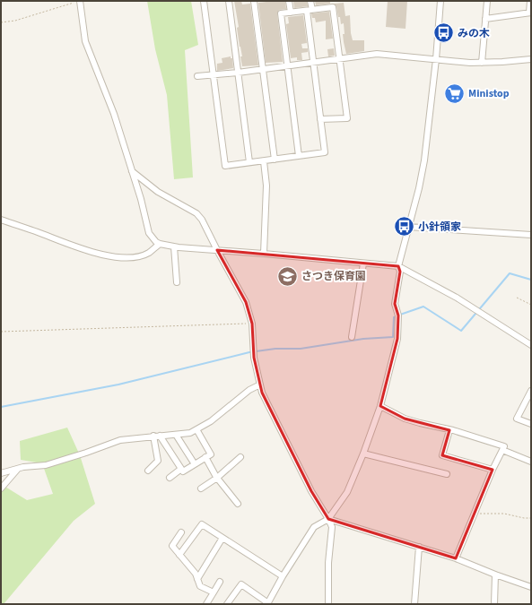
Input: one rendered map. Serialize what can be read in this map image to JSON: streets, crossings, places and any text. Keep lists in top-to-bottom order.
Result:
{
  "places": {
    "bus stop": ["みの木", "小針領家"],
    "supermarket": ["Ministop"],
    "school or university": ["さつき保育園"]
  }
}
